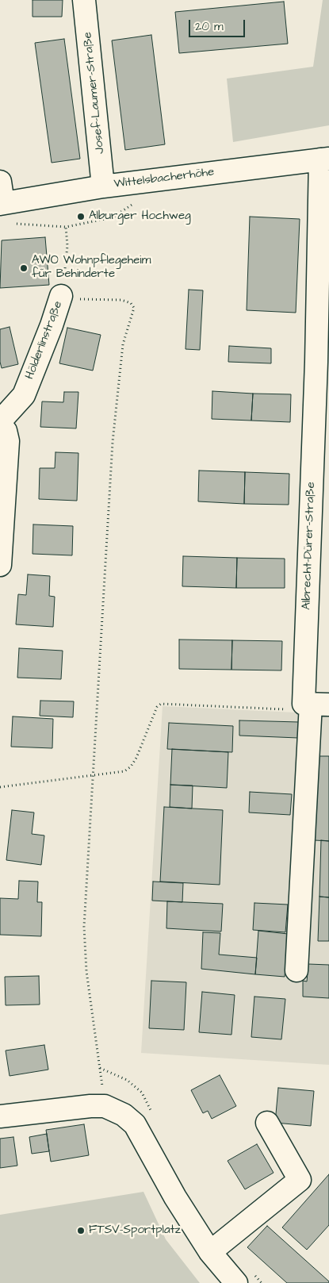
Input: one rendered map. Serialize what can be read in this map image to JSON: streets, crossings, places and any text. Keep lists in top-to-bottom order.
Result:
{
  "streets": {
    "street": [
      "Josef-Laumer-Straße",
      "Wittelsbacherhöhe",
      "Hölderlinstraße",
      "Albrecht-Dürer-Straße"
    ]
  },
  "crossings": [
    ["Josef-Laumer-Straße", "Wittelsbacherhöhe"],
    ["Wittelsbacherhöhe", "Albrecht-Dürer-Straße"]
  ],
  "places": ["Alburger Hochweg", "AWO Wohnpflegeheim für Behinderte", "FTSV-Sportplatz"],
  "scale_bar": "20 m"
}
